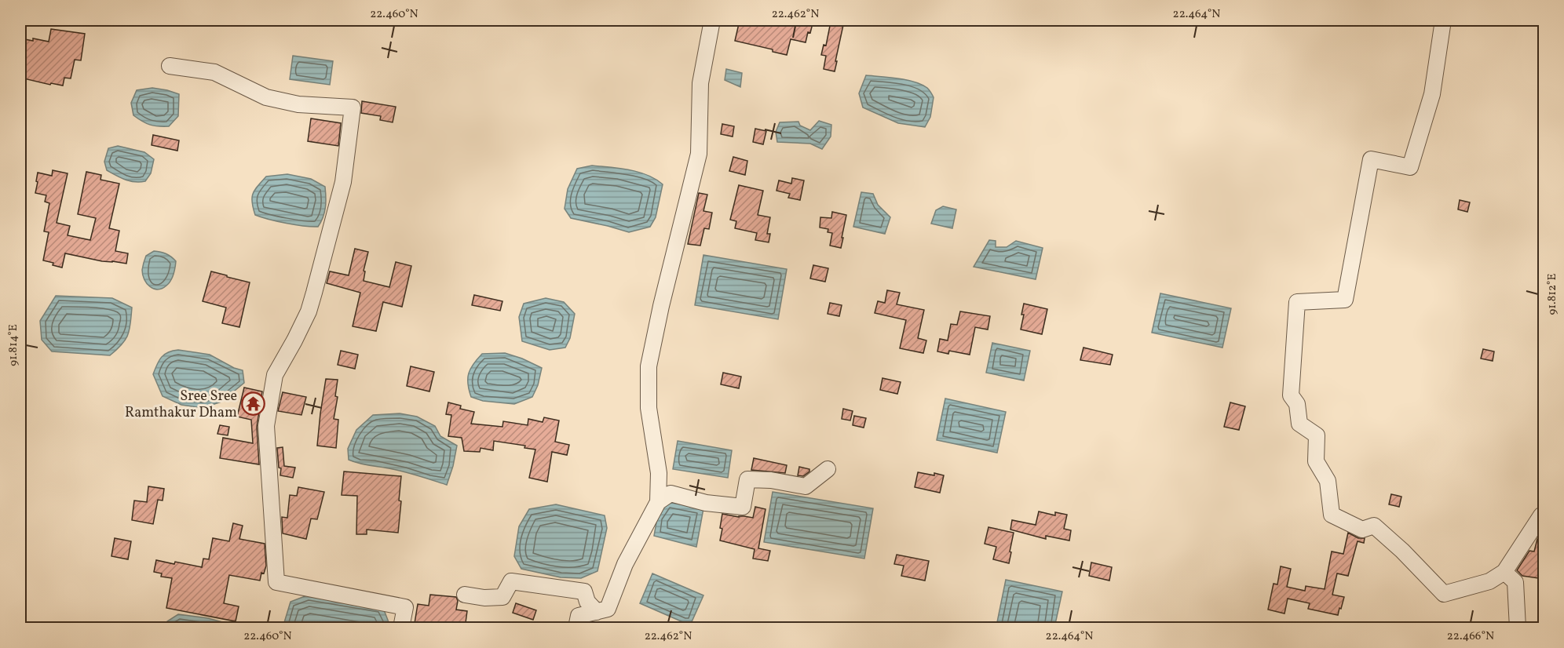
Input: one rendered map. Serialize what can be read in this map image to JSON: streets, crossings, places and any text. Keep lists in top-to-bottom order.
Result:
{
  "places": {
    "temple": ["Sree Sree Ramthakur Dham"]
  },
  "coordinates": [
    "22.460°N",
    "22.462°N",
    "22.464°N",
    "91.812°E",
    "91.814°E",
    "22.466°N"
  ]
}
